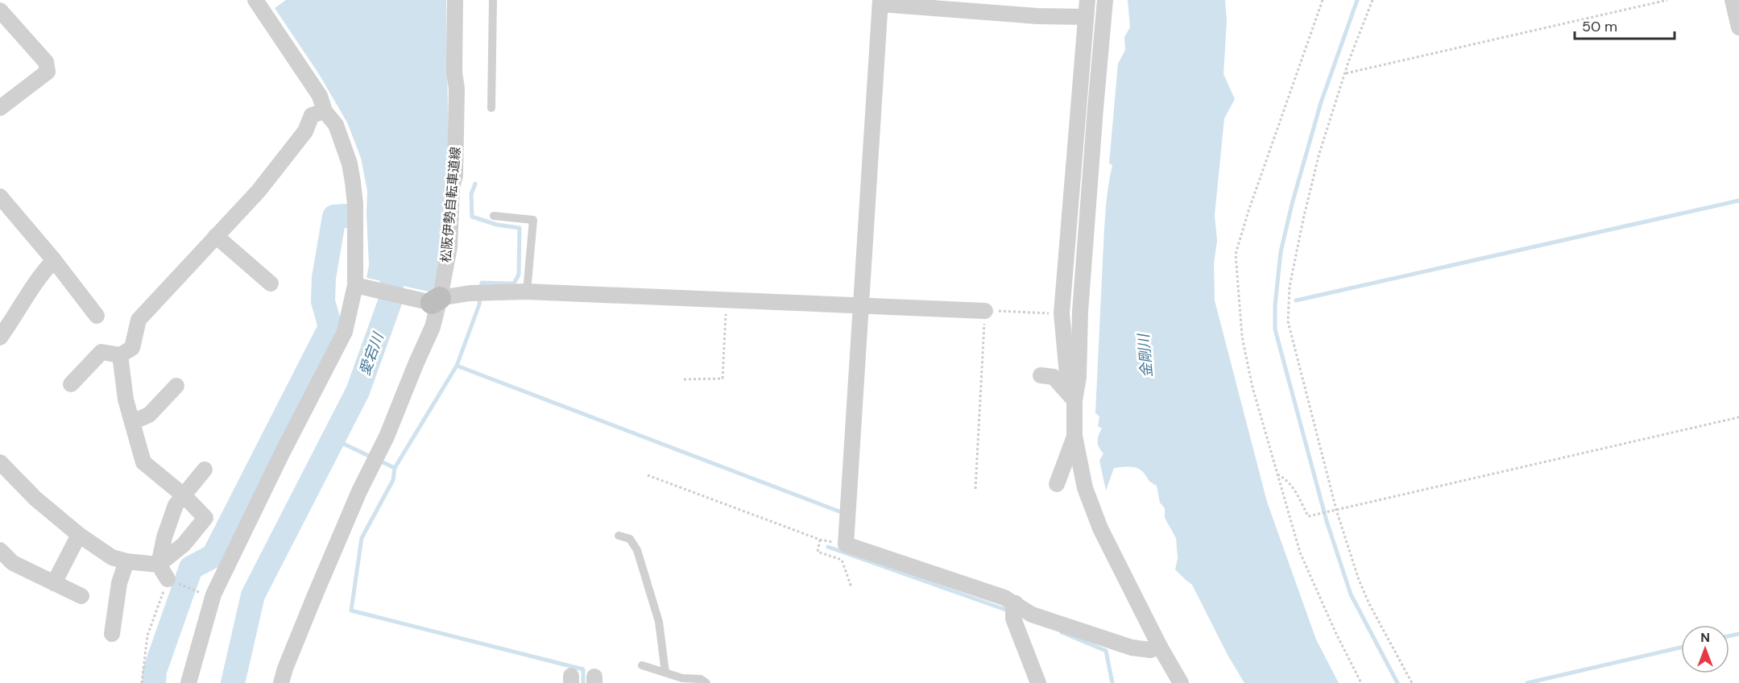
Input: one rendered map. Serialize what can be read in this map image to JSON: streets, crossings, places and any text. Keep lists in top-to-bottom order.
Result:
{
  "streets": {
    "street": ["松阪伊勢自転車道線"]
  },
  "water": ["愛宕川", "金剛川"],
  "scale_bar": "50 m",
  "north": "top"
}
